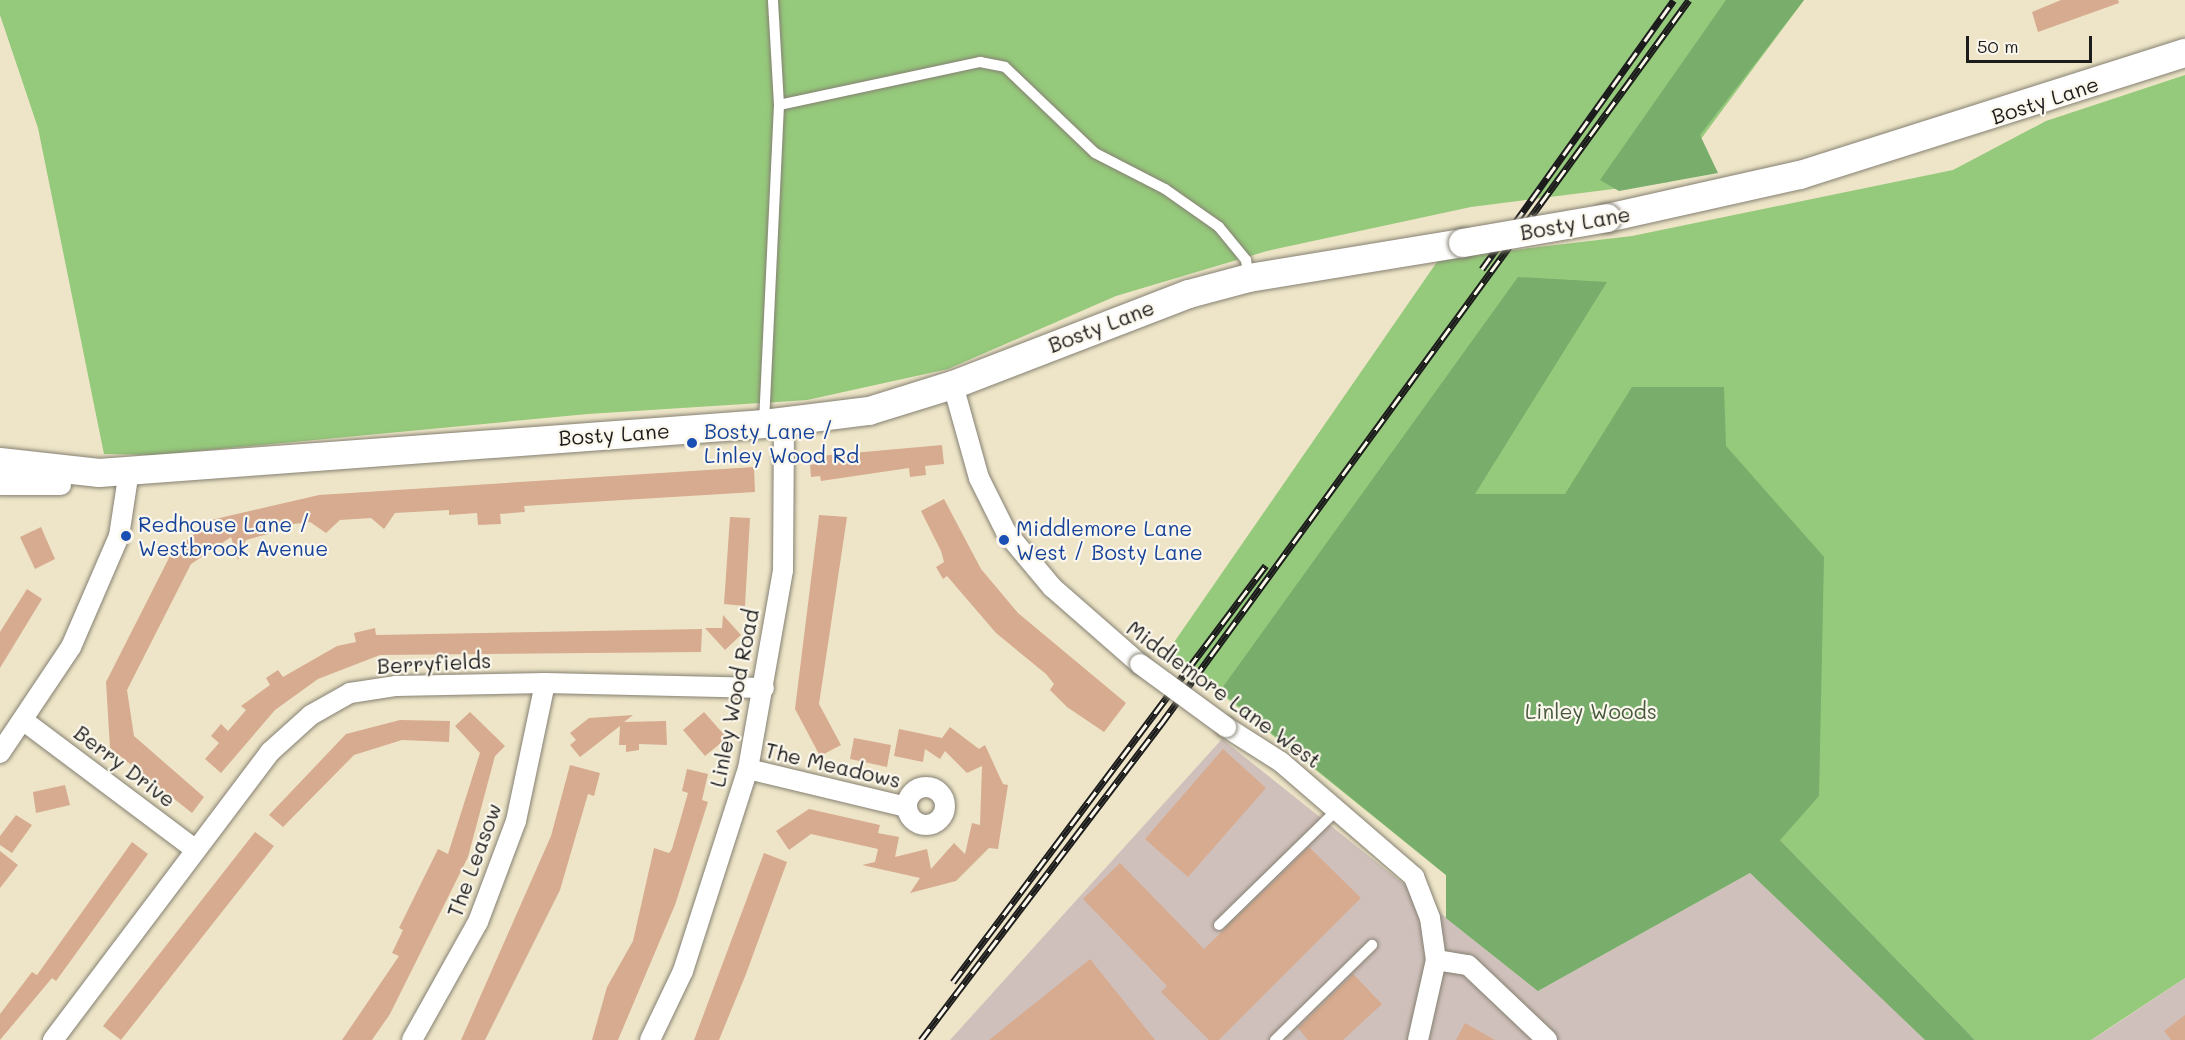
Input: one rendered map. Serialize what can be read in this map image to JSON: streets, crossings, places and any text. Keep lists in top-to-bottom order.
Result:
{
  "streets": {
    "main road": ["Bosty Lane"],
    "street": [
      "Berryfields",
      "Middlemore Lane West",
      "Linley Wood Road",
      "The Meadows",
      "Berry Drive",
      "The Leasow"
    ]
  },
  "crossings": [
    ["Bosty Lane", "Middlemore Lane West"],
    ["Bosty Lane", "Linley Wood Road"],
    ["Berryfields", "Linley Wood Road"],
    ["Berryfields", "Berry Drive"],
    ["Berryfields", "The Leasow"],
    ["Linley Wood Road", "The Meadows"]
  ],
  "parks": ["Linley Woods"],
  "places": ["Bosty Lane / Linley Wood Rd", "Redhouse Lane / Westbrook Avenue", "Middlemore Lane West / Bosty Lane"],
  "scale_bar": "50 m"
}
